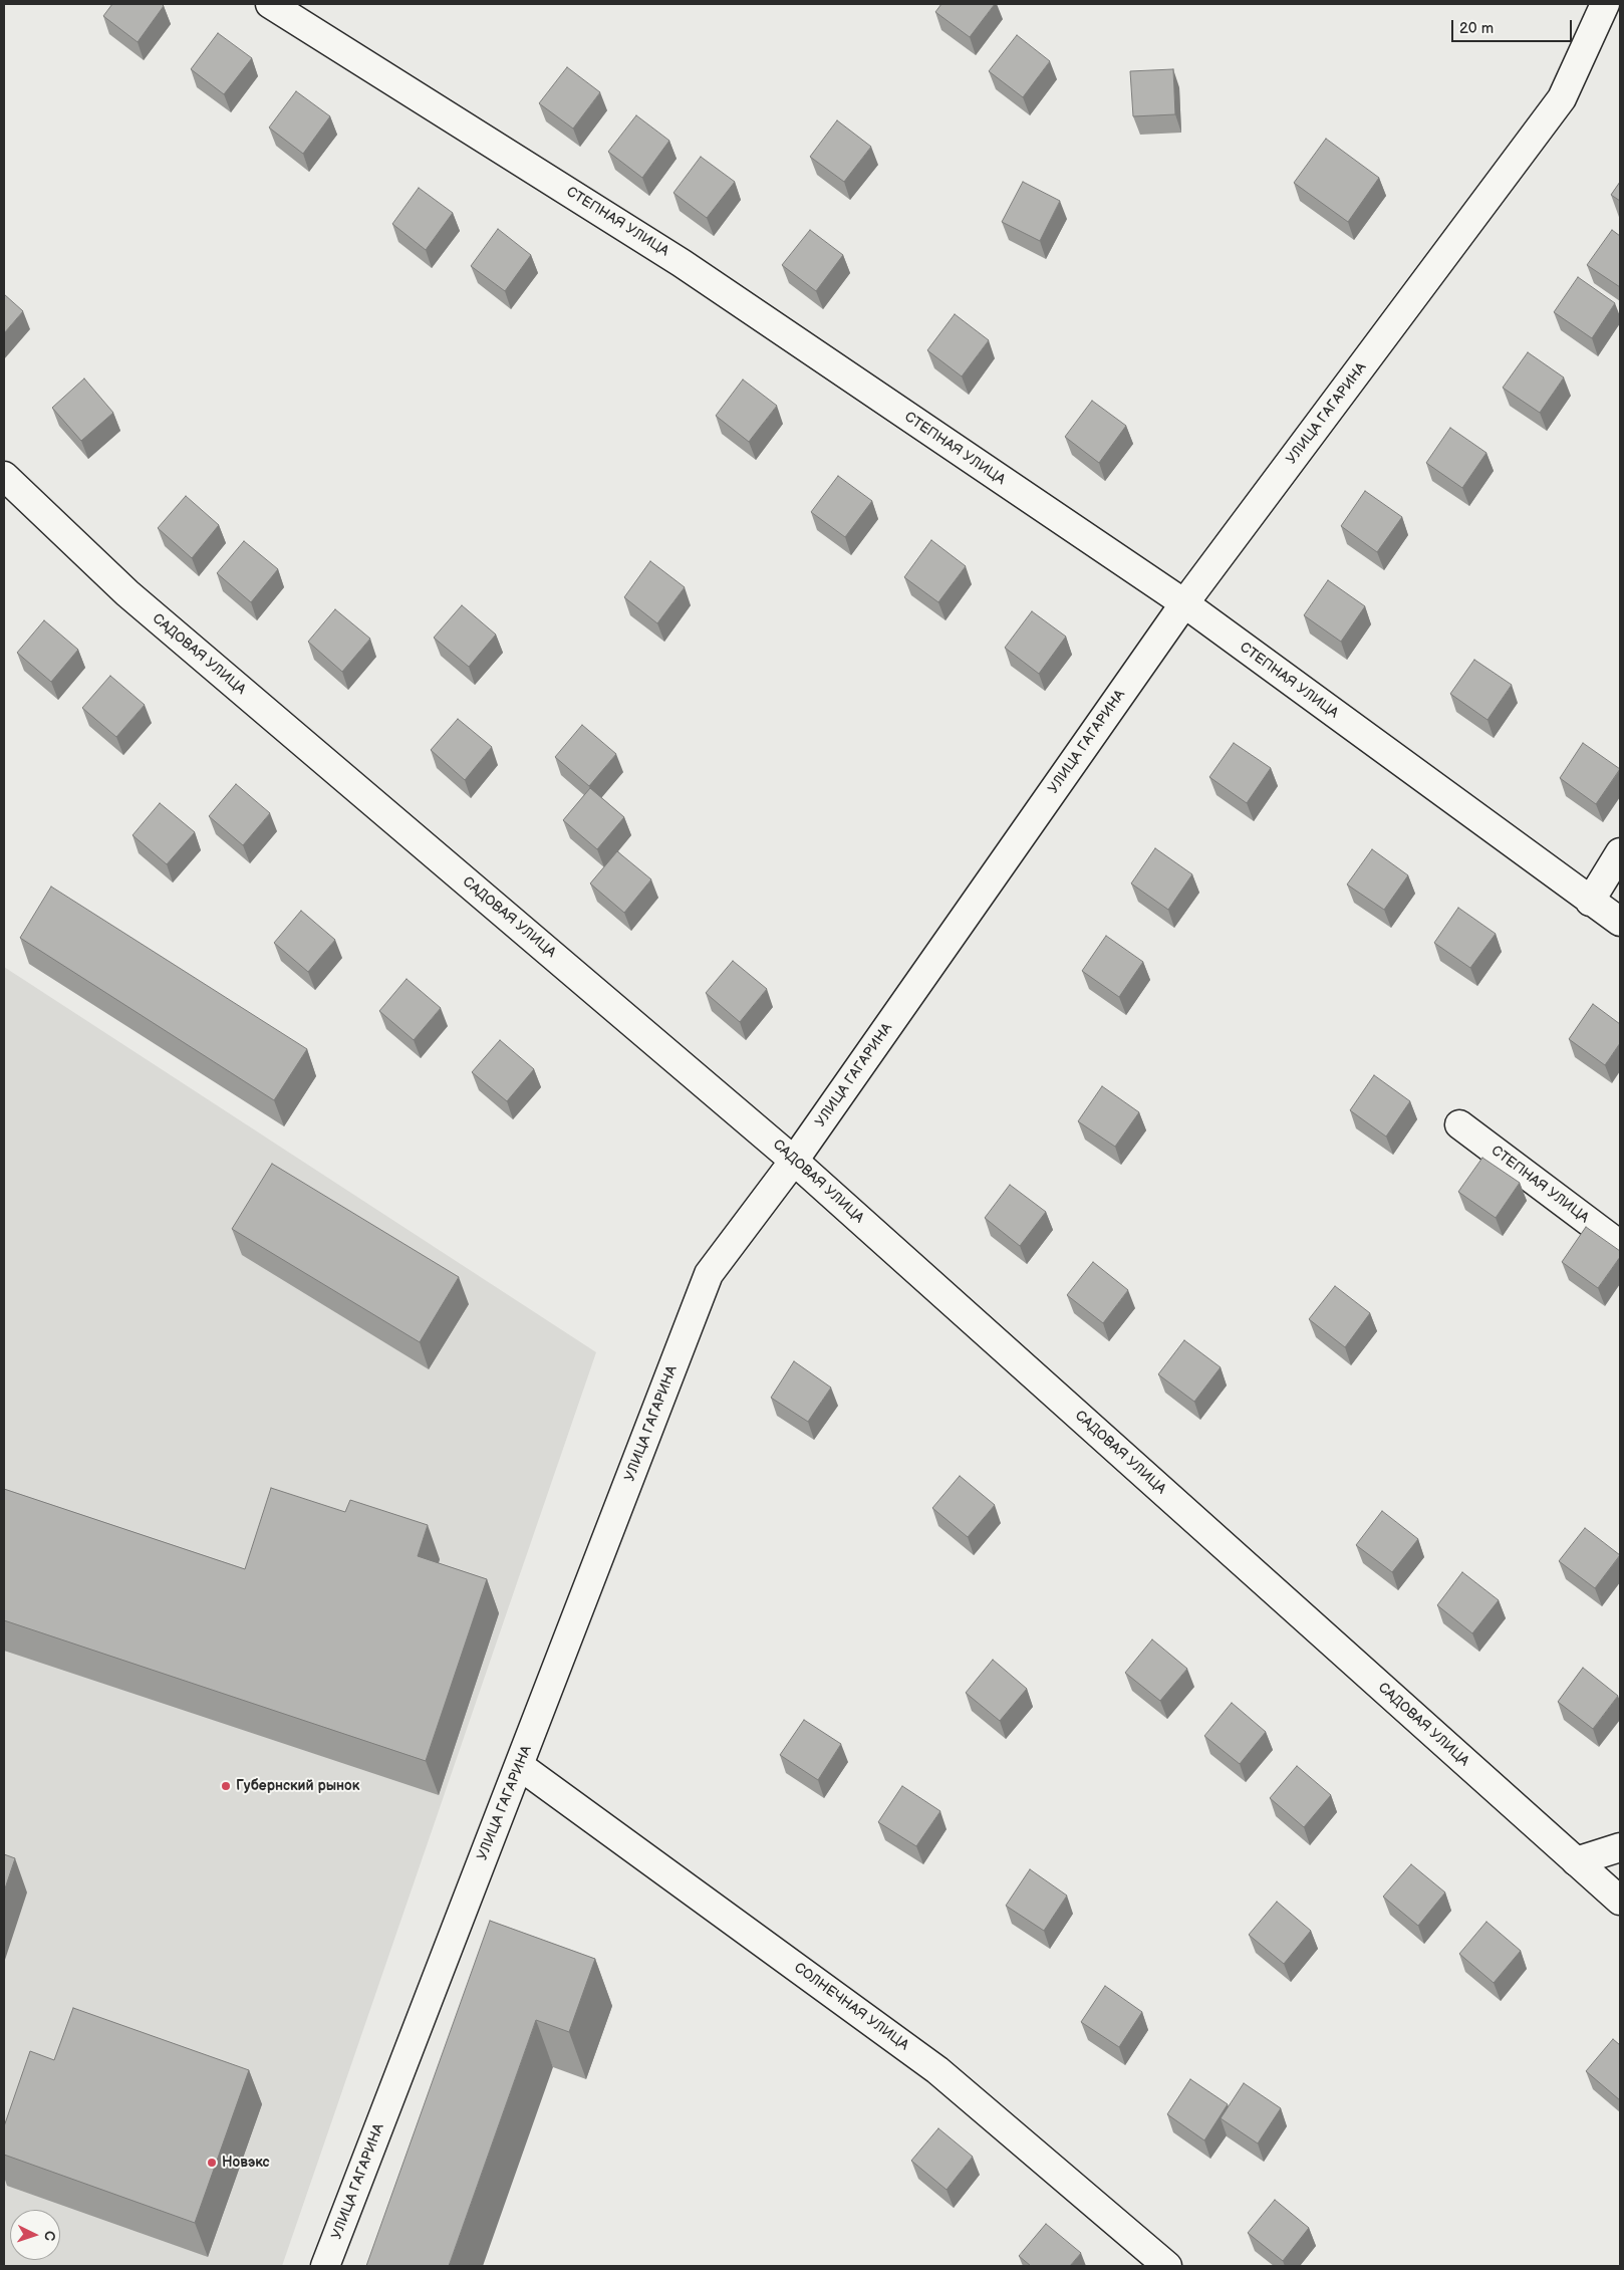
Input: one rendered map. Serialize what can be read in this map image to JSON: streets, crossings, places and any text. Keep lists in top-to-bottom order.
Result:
{
  "streets": {
    "street": [
      "СТЕПНАЯ УЛИЦА",
      "УЛИЦА ГАГАРИНА",
      "САДОВАЯ УЛИЦА",
      "СОЛНЕЧНАЯ УЛИЦА"
    ]
  },
  "crossings": [
    ["СТЕПНАЯ УЛИЦА", "УЛИЦА ГАГАРИНА"],
    ["УЛИЦА ГАГАРИНА", "САДОВАЯ УЛИЦА"],
    ["УЛИЦА ГАГАРИНА", "СОЛНЕЧНАЯ УЛИЦА"]
  ],
  "places": ["Губернский рынок", "Новэкс"],
  "scale_bar": "20 m",
  "north": "right"
}
